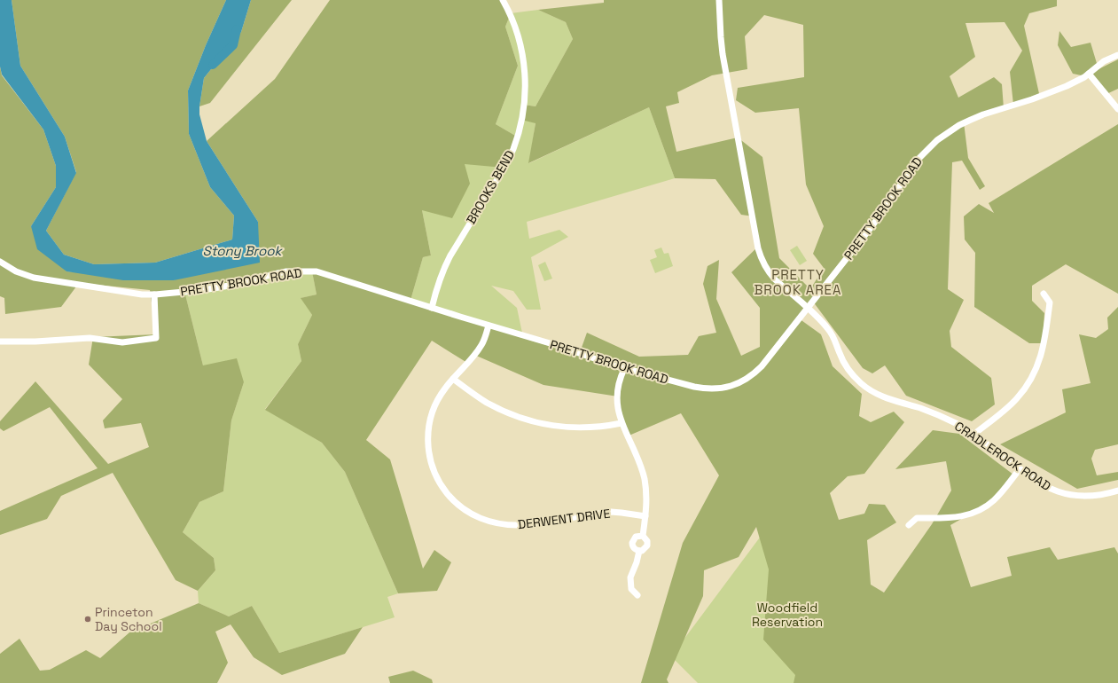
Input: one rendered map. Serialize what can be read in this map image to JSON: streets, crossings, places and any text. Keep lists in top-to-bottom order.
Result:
{
  "streets": {
    "street": [
      "BROOKS BEND",
      "PRETTY BROOK ROAD",
      "CRADLEROCK ROAD",
      "DERWENT DRIVE"
    ]
  },
  "crossings": [
    ["BROOKS BEND", "PRETTY BROOK ROAD"],
    ["PRETTY BROOK ROAD", "CRADLEROCK ROAD"],
    ["PRETTY BROOK ROAD", "DERWENT DRIVE"]
  ],
  "districts": ["PRETTY BROOK AREA"],
  "water": ["Stony Brook"],
  "parks": ["Woodfield Reservation"],
  "places": ["Princeton Day School"]
}
